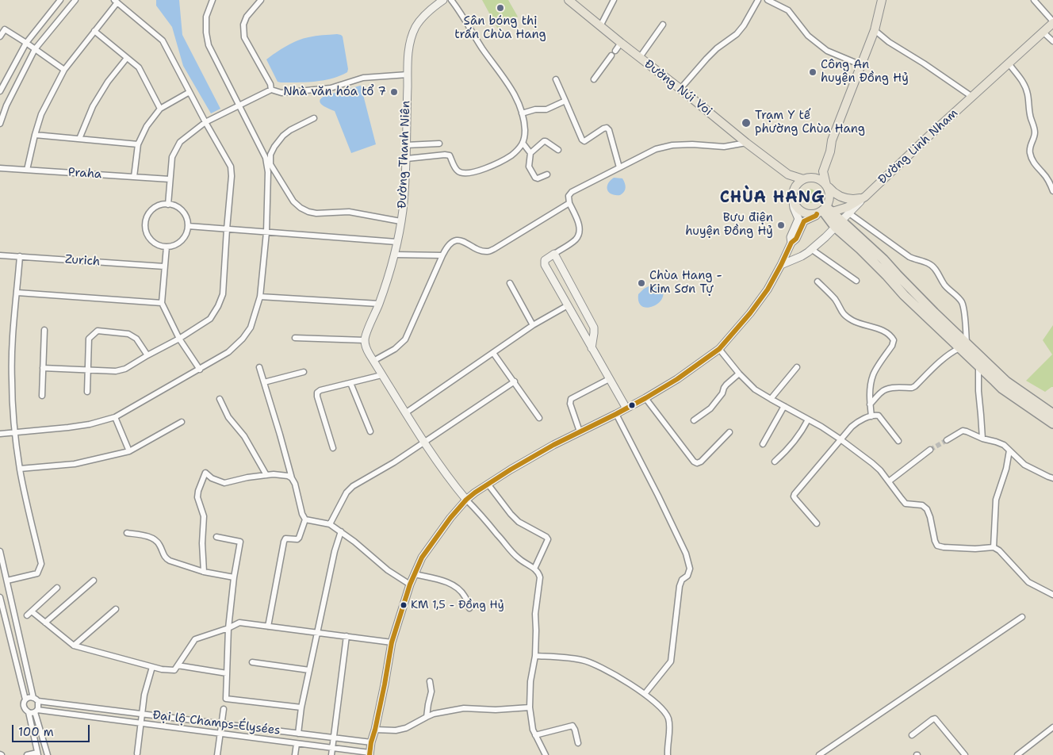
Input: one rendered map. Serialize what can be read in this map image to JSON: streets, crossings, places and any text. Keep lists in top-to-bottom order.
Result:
{
  "streets": {
    "main road": ["Đường Núi Voi", "Đường Linh Nham", "Đường Thanh Niên"],
    "street": ["Praha", "Zurich", "Đại lộ Champs-Élysées"]
  },
  "districts": ["CHÙA HANG"],
  "places": [
    "Sân bóng thị trấn Chùa Hang",
    "Công An huyện Đồng Hỷ",
    "Nhà văn hóa tổ 7",
    "Trạm Y tế phường Chùa Hang",
    "Bưu điện huyện Đồng Hỷ",
    "Chùa Hang - Kim Sơn Tự",
    "KM 1,5 - Đồng Hỷ"
  ],
  "scale_bar": "100 m"
}
